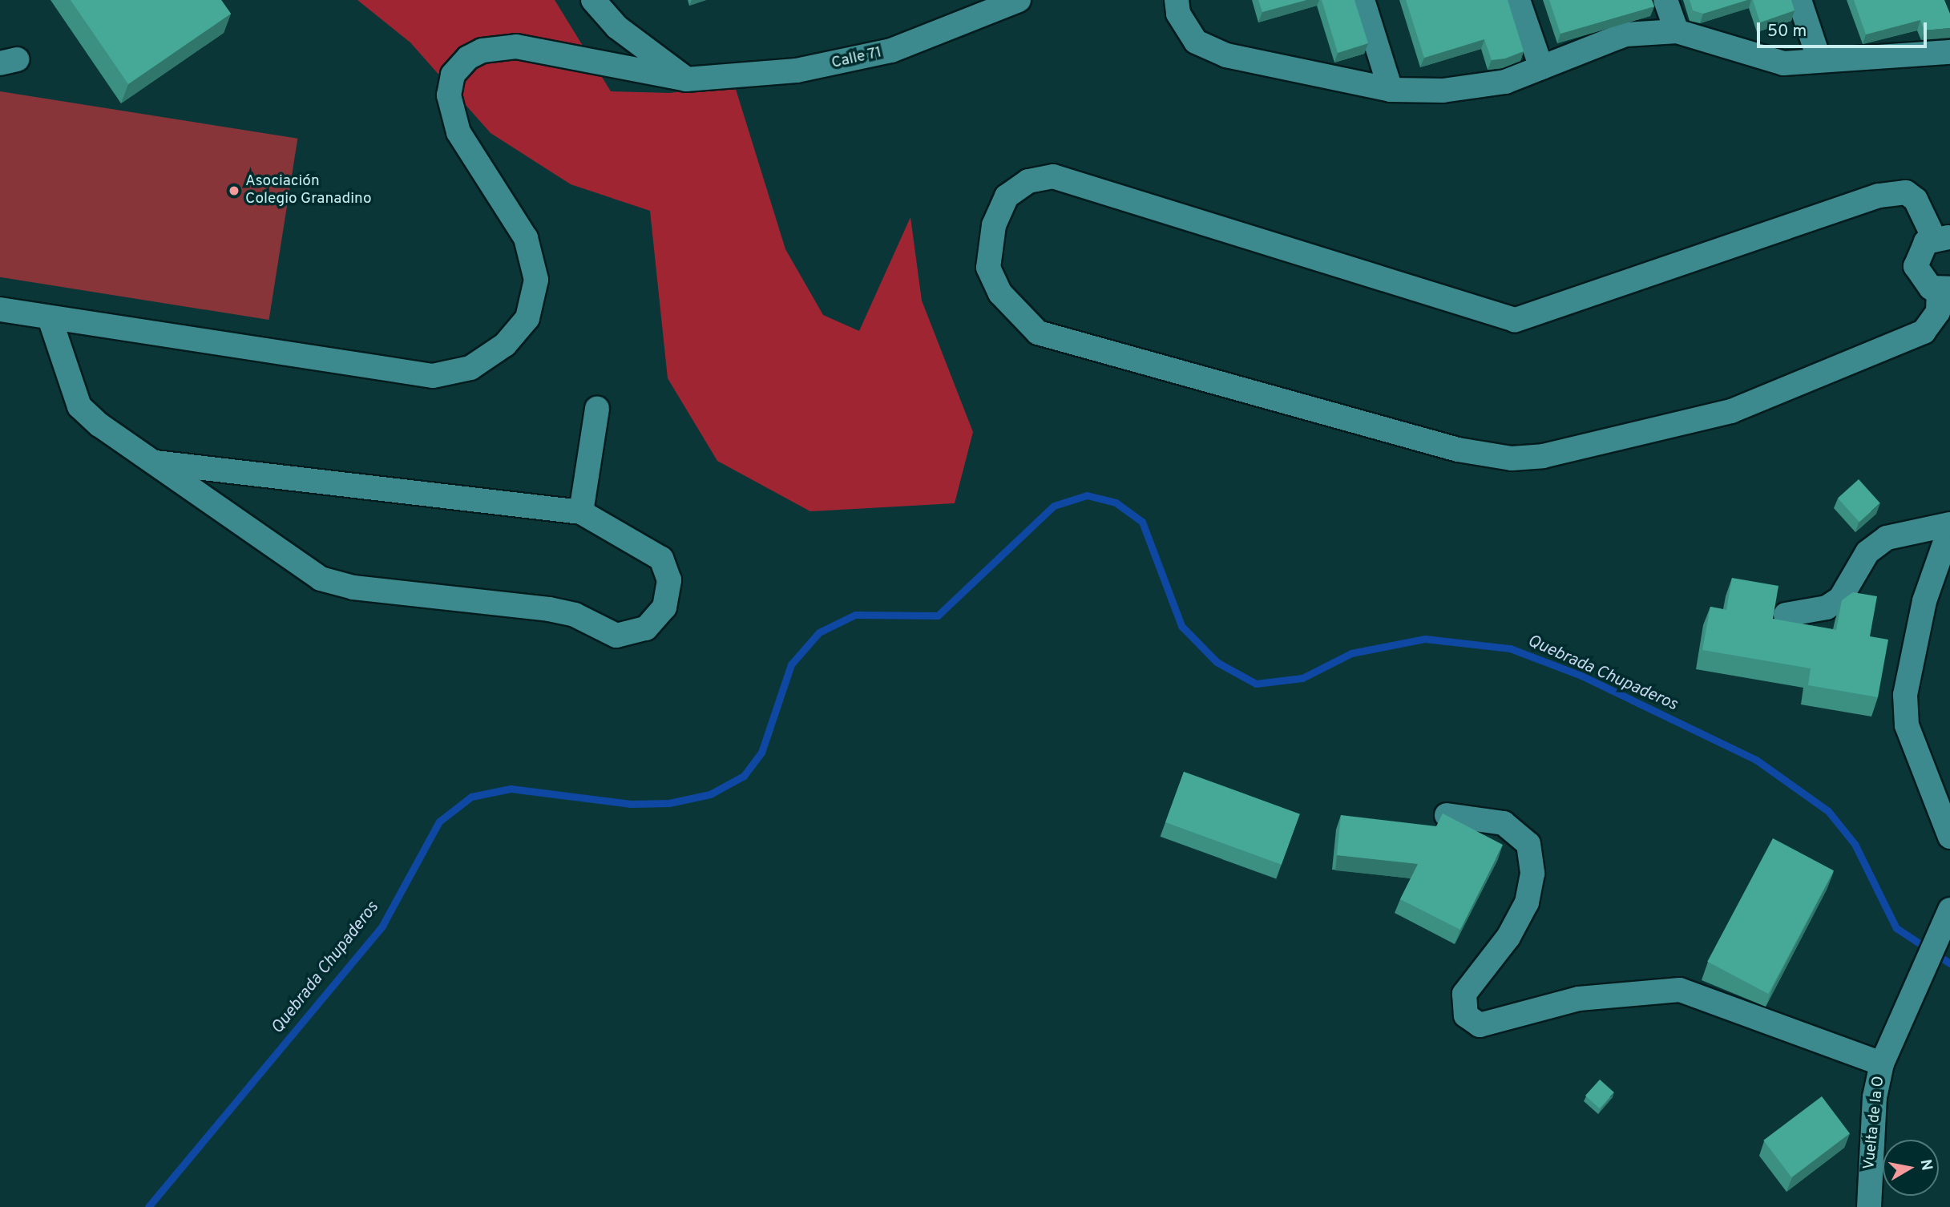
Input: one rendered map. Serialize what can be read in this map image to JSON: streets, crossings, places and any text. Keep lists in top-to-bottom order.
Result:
{
  "streets": {
    "street": ["Calle 71", "Vuelta de la O"]
  },
  "water": ["Quebrada Chupaderos"],
  "places": ["Asociación Colegio Granadino"],
  "scale_bar": "50 m",
  "north": "right"
}
